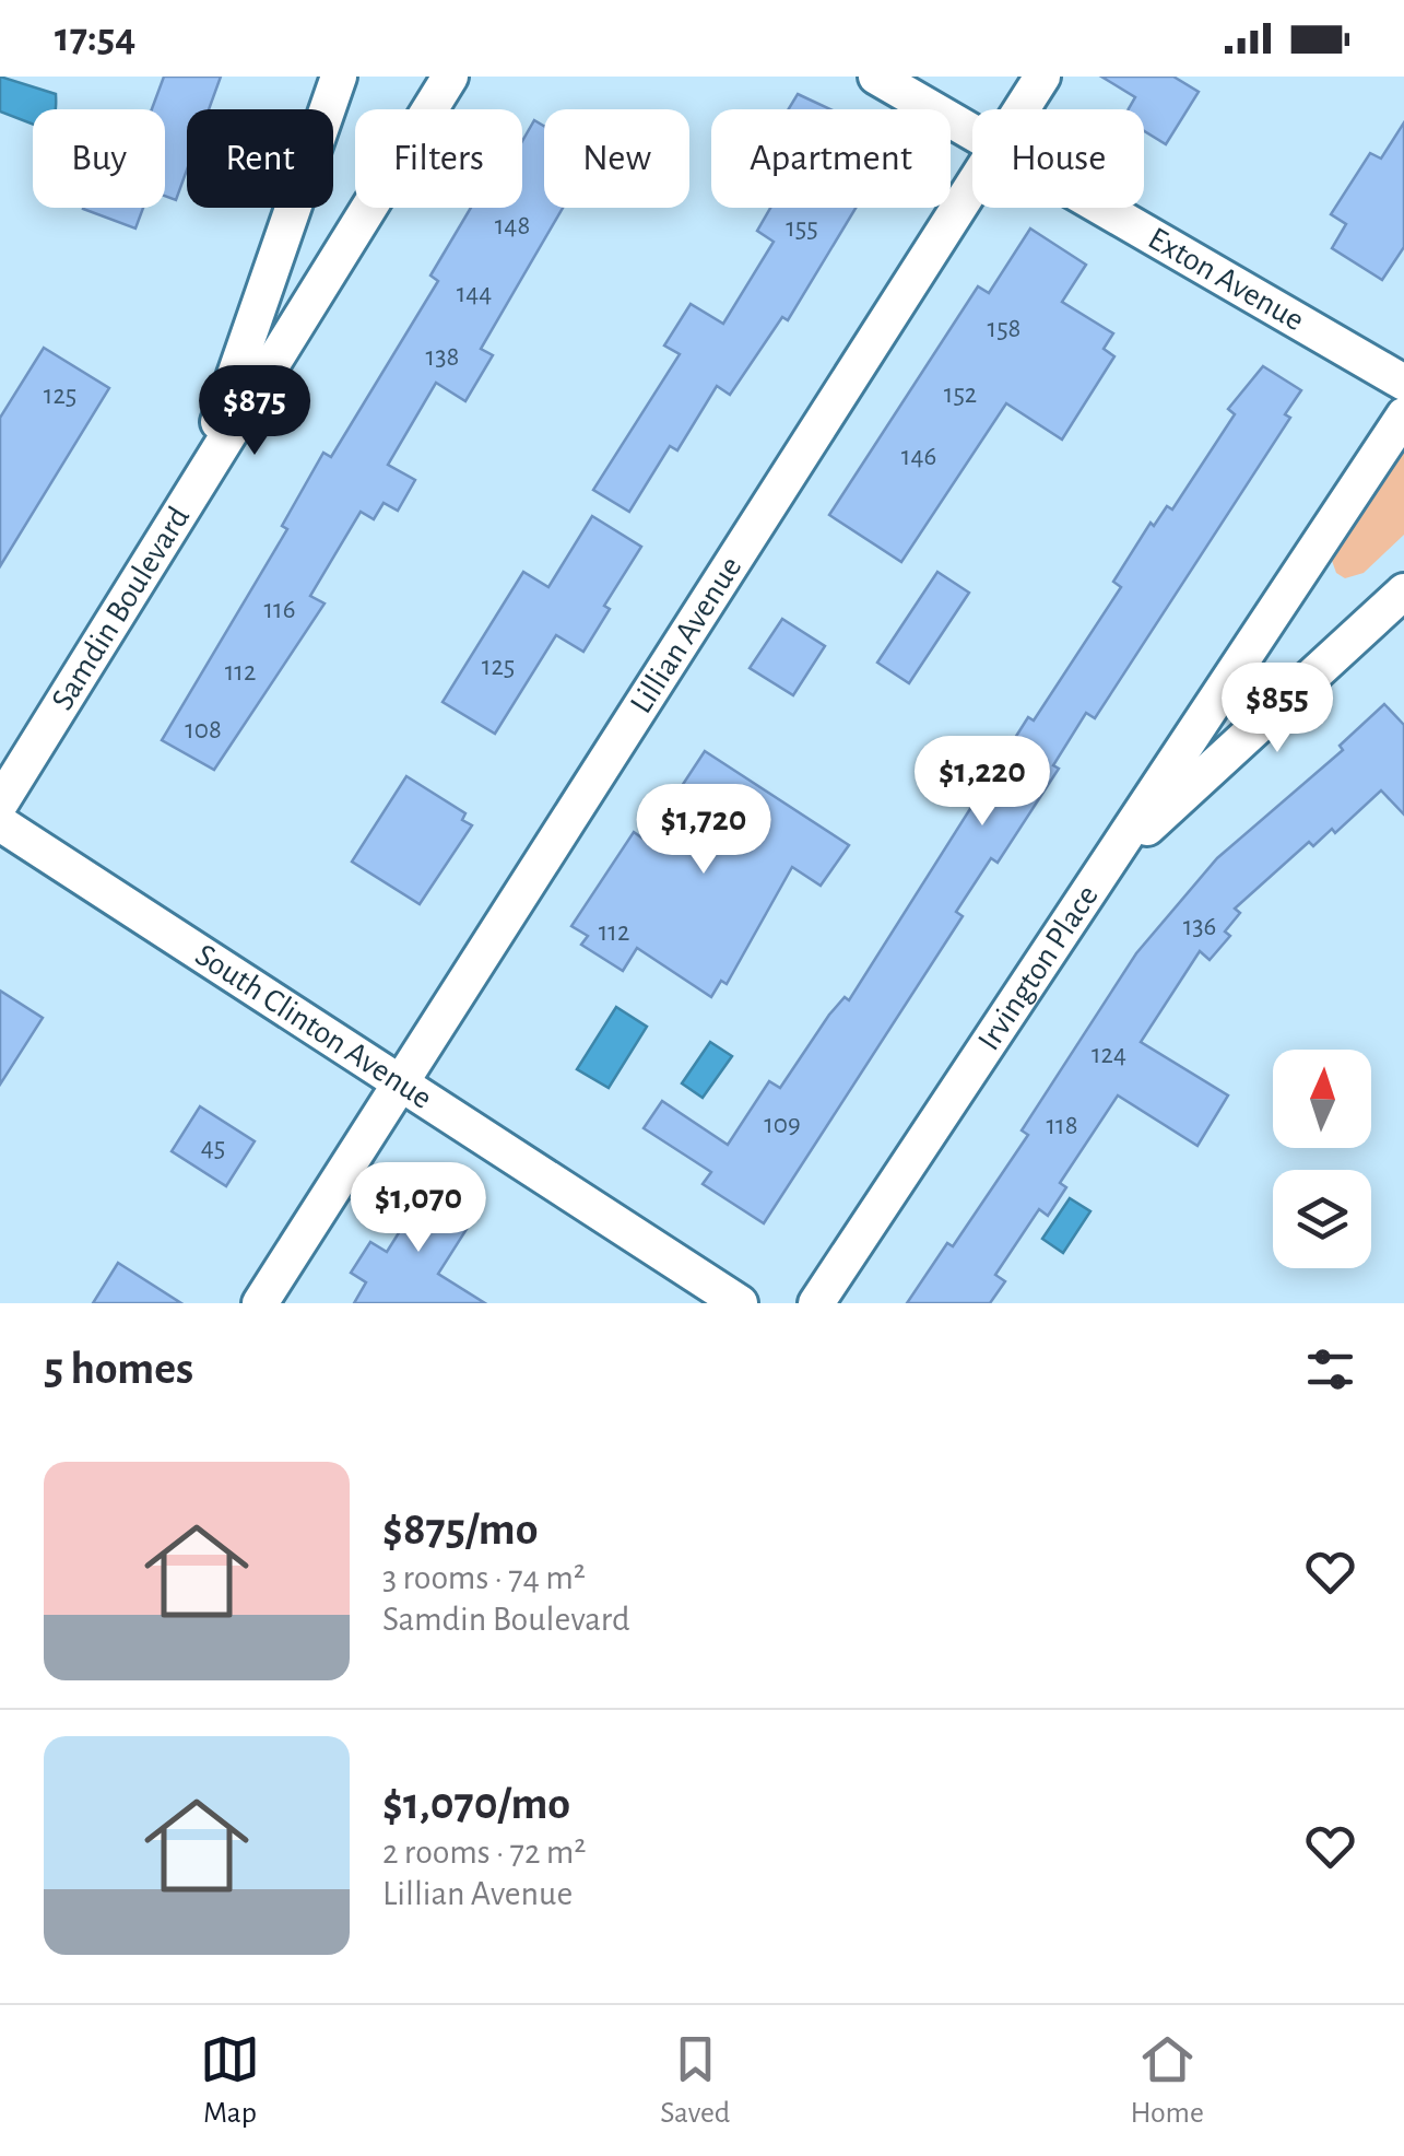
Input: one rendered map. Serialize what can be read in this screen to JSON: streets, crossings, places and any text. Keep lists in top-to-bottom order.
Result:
{
  "streets": {
    "street": [
      "Exton Avenue",
      "Samdin Boulevard",
      "Lillian Avenue",
      "Irvington Place",
      "South Clinton Avenue"
    ]
  },
  "crossings": [
    ["Lillian Avenue", "South Clinton Avenue"]
  ],
  "house_numbers": [
    "148",
    "155",
    "144",
    "158",
    "138",
    "152",
    "125",
    "146",
    "116",
    "125",
    "112",
    "108",
    "136",
    "112",
    "124",
    "109",
    "118",
    "45"
  ],
  "north": "top",
  "page": {
    "status": "17:54",
    "chip": [
      "Buy",
      "Rent",
      "Filters",
      "New",
      "Apartment",
      "House"
    ],
    "price": [
      "$875",
      "$855",
      "$1,220",
      "$1,720",
      "$1,070"
    ],
    "heading": "5 homes",
    "list": [
      {
        "name": "$875/mo",
        "note": "3 rooms · 74 m² · Samdin Boulevard"
      },
      {
        "name": "$1,070/mo",
        "note": "2 rooms · 72 m² · Lillian Avenue"
      }
    ],
    "tabs": ["Map", "Saved", "Home"]
  }
}
